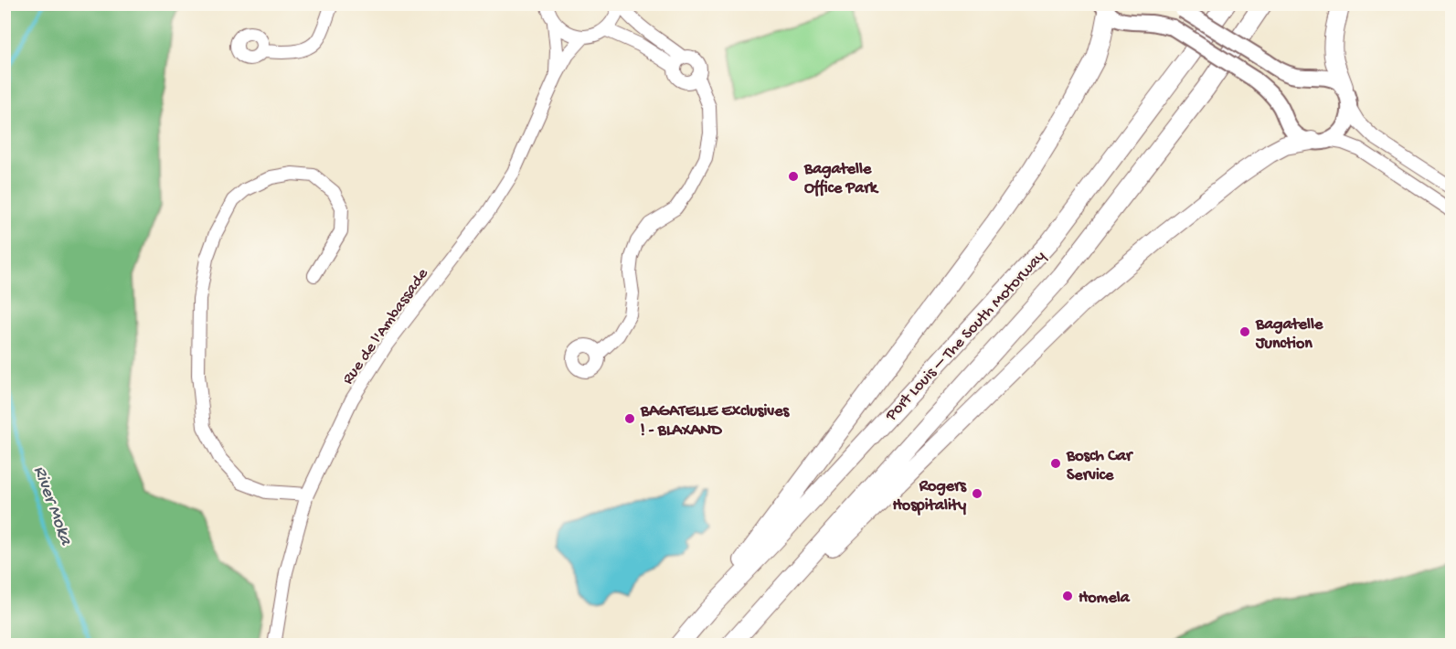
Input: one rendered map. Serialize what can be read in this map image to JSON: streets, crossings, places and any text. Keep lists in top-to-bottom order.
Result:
{
  "streets": {
    "highway": ["Port Louis – The South Motorway"],
    "street": ["Rue de l'Ambassade"]
  },
  "water": ["River Moka"],
  "places": [
    "Bagatelle Office Park",
    "Bagatelle Junction",
    "BAGATELLE Exclusives ! - BLAXAND",
    "Bosch Car Service",
    "Rogers Hospitality",
    "Homela"
  ]
}
